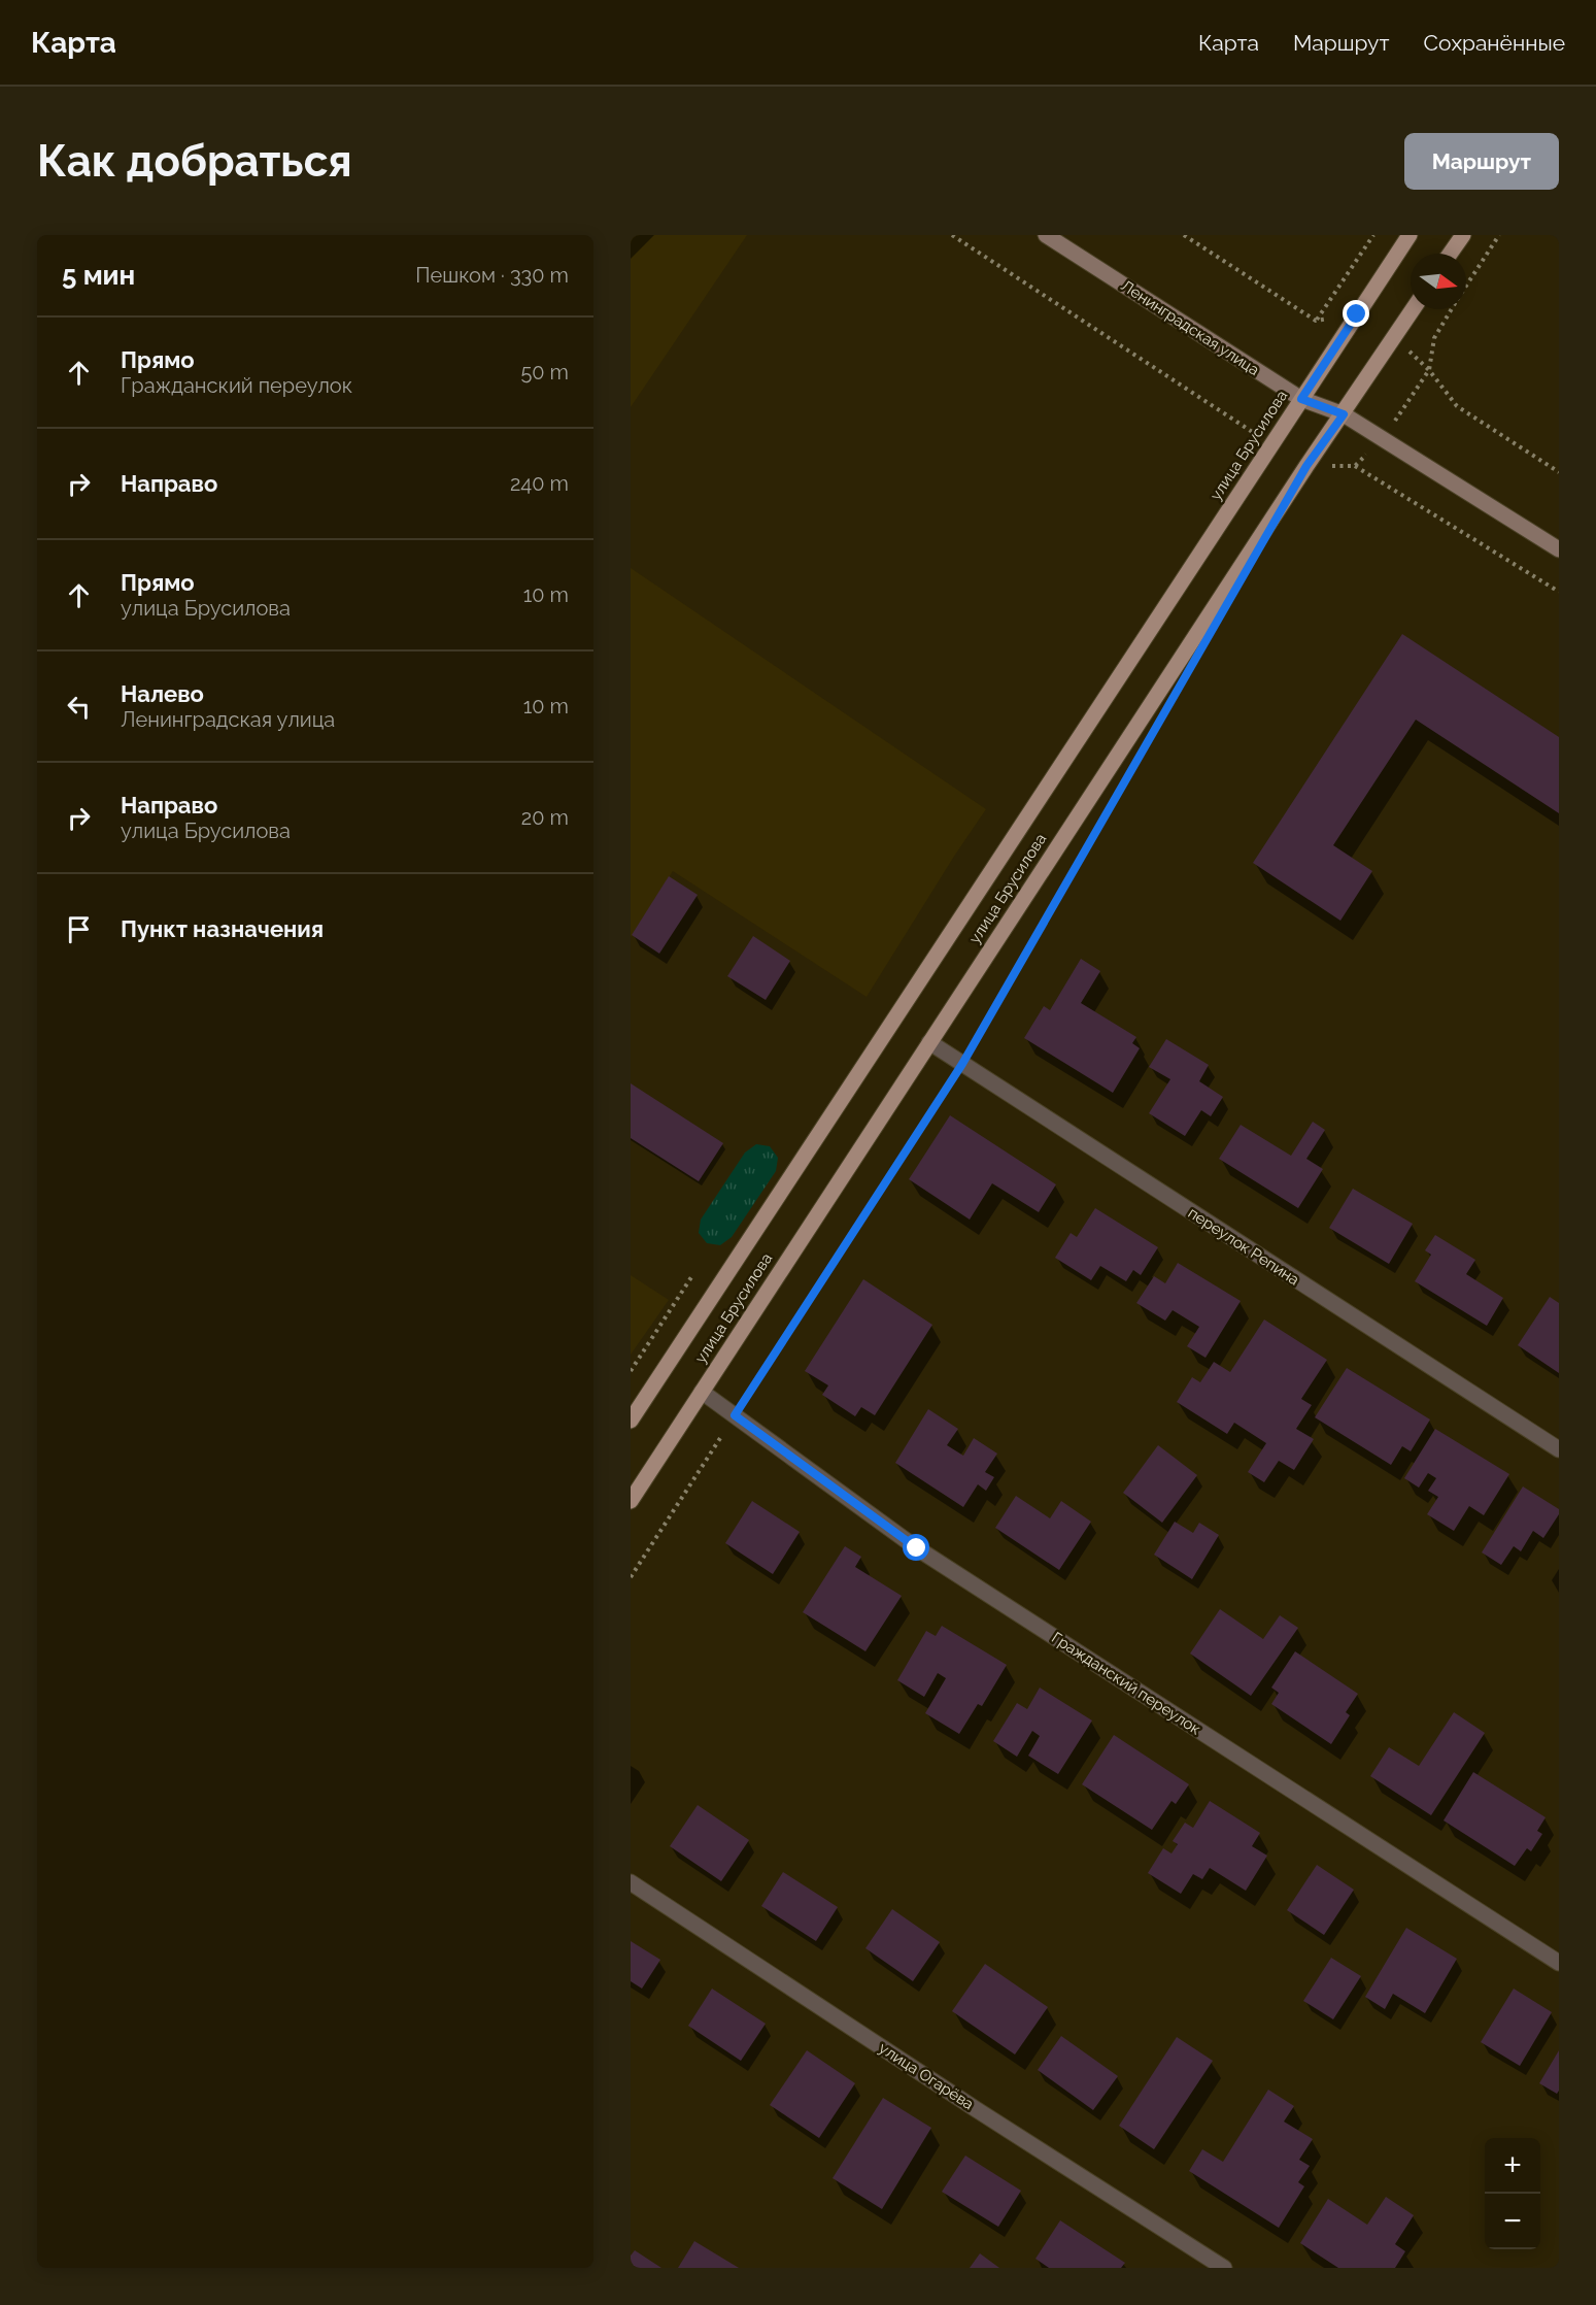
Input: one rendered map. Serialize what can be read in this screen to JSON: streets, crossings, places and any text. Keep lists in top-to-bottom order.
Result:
{
  "streets": {
    "main road": ["Ленинградская улица", "улица Брусилова"],
    "street": ["переулок Репина", "Гражданский переулок", "улица Огарёва"]
  },
  "crossings": [
    ["Ленинградская улица", "улица Брусилова"],
    ["улица Брусилова", "переулок Репина"],
    ["улица Брусилова", "Гражданский переулок"]
  ],
  "north": "right",
  "page": {
    "header": "Карта",
    "nav": ["Карта", "Маршрут", "Сохранённые"],
    "buttons": "Маршрут",
    "title": "Как добраться",
    "heading": ["5 мин", "Пешком · 330 m"],
    "list": [
      ["Прямо", "Гражданский переулок", "50 m"],
      ["Направо", "240 m"],
      ["Прямо", "улица Брусилова", "10 m"],
      ["Налево", "Ленинградская улица", "10 m"],
      ["Направо", "улица Брусилова", "20 m"],
      "Пункт назначения"
    ],
    "map_buttons": ["+", "−"]
  }
}
